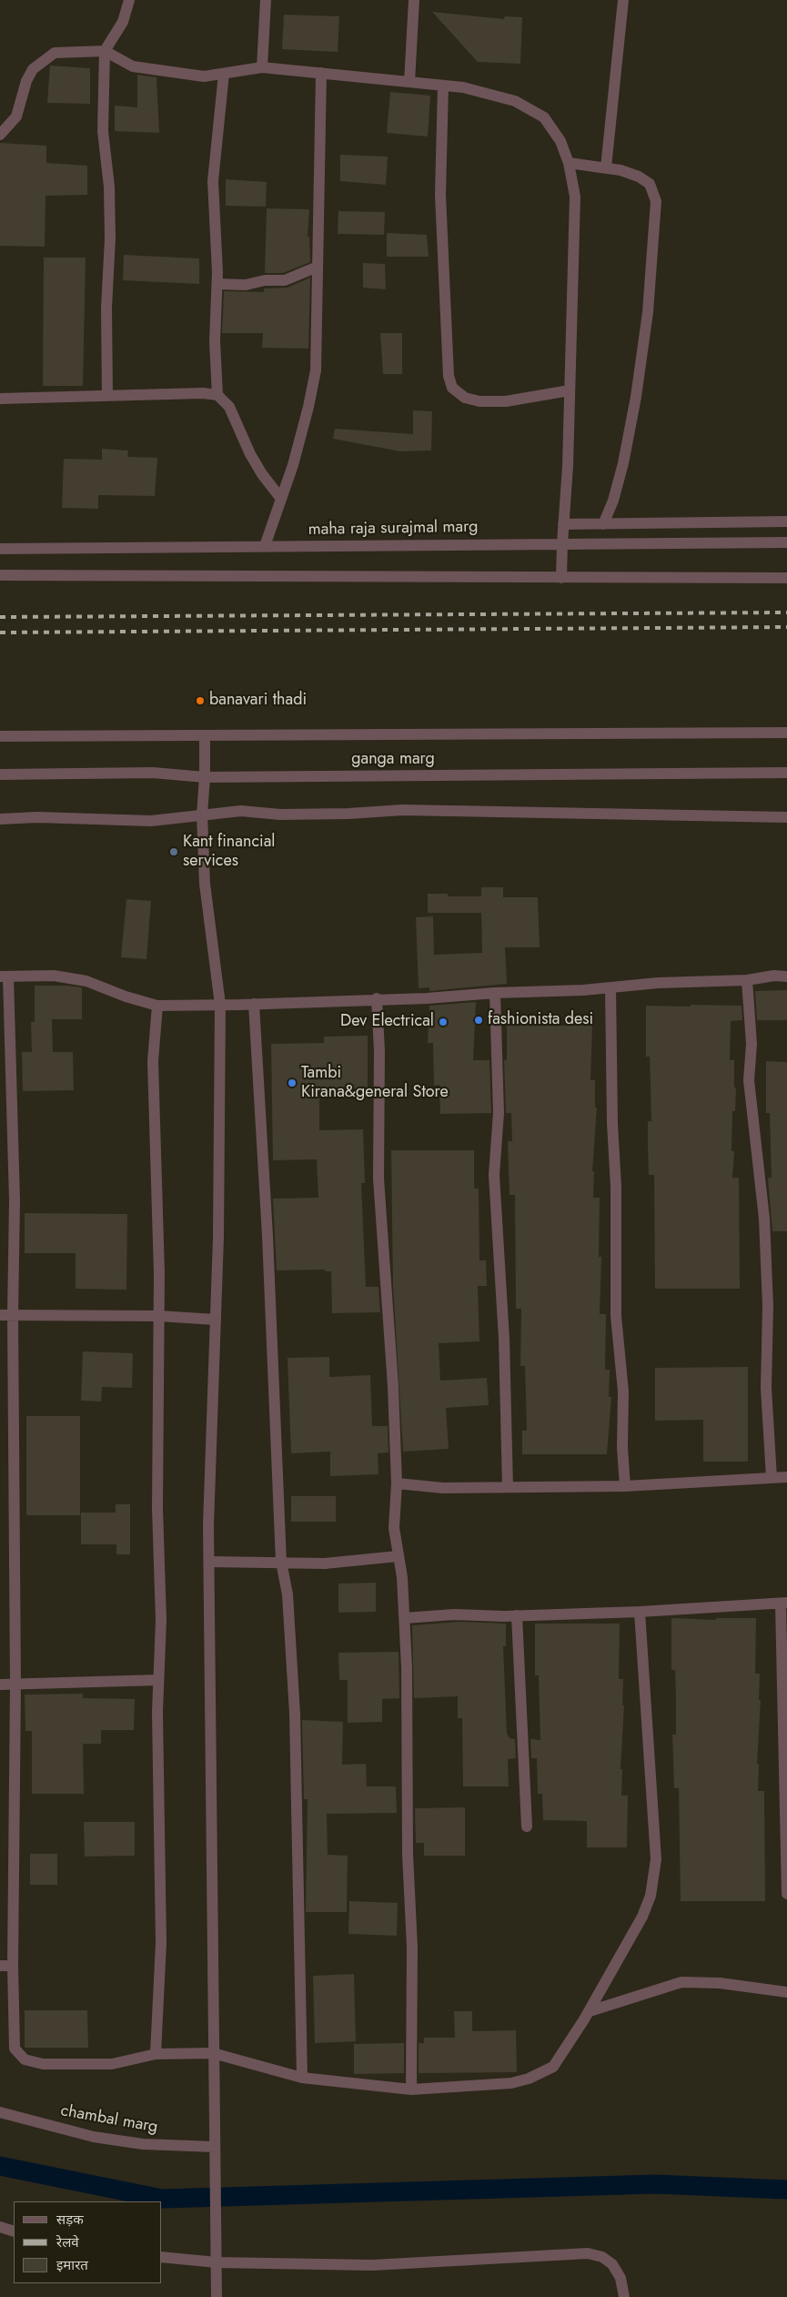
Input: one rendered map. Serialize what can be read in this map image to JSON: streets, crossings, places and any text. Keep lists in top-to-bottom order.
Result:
{
  "streets": {
    "street": ["maha raja surajmal marg", "ganga marg", "chambal marg"]
  },
  "places": [
    "banavari thadi",
    "Kant financial services",
    "fashionista desi",
    "Dev Electrical",
    "Tambi Kirana&general Store"
  ],
  "legend": ["सड़क", "रेलवे", "इमारत"]
}
